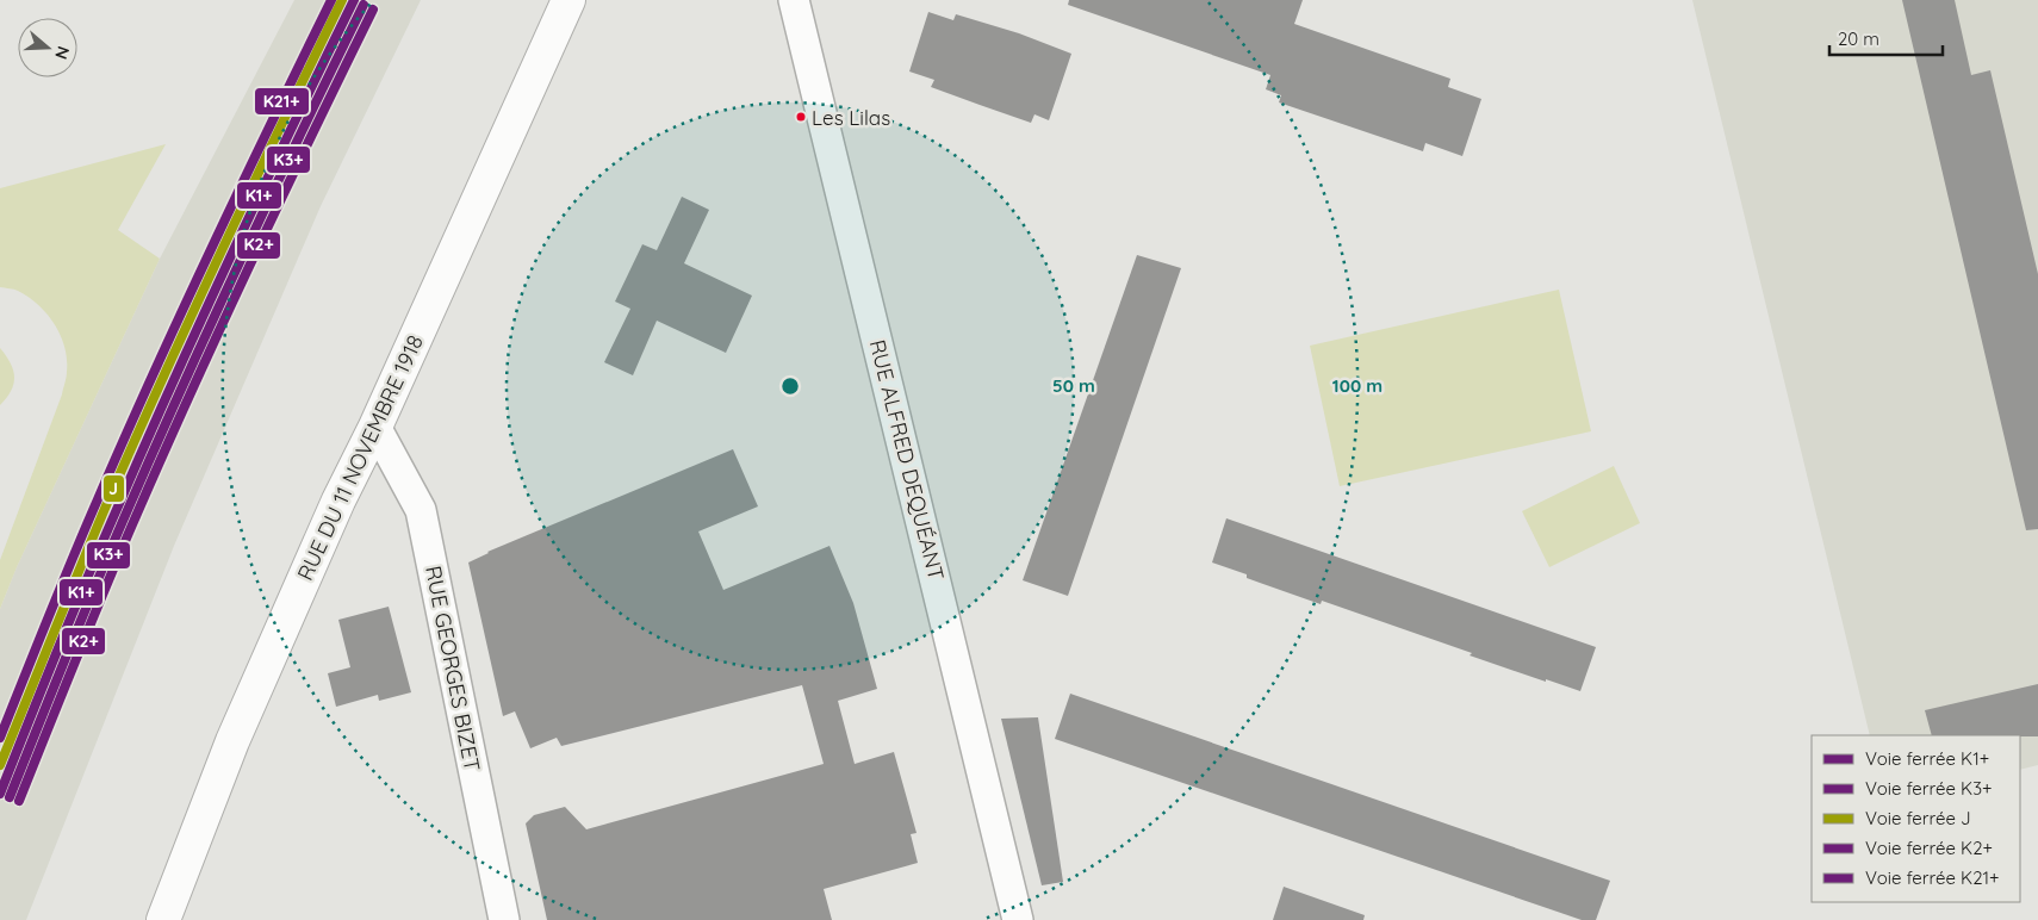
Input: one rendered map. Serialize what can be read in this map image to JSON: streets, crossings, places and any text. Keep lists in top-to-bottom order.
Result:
{
  "streets": {
    "street": ["RUE DU 11 NOVEMBRE 1918", "RUE ALFRED DEQUÉANT", "RUE GEORGES BIZET"]
  },
  "crossings": [
    ["RUE DU 11 NOVEMBRE 1918", "RUE GEORGES BIZET"]
  ],
  "places": ["Les Lilas"],
  "lines": [
    "rail line K1+",
    "rail line J",
    "rail line K21+",
    "rail line K3+",
    "rail line K2+"
  ],
  "legend": [
    "Voie ferrée K1+",
    "Voie ferrée K3+",
    "Voie ferrée J",
    "Voie ferrée K2+",
    "Voie ferrée K21+"
  ],
  "scale_bar": "20 m",
  "north": "right",
  "rings": ["50 m", "100 m"]
}
